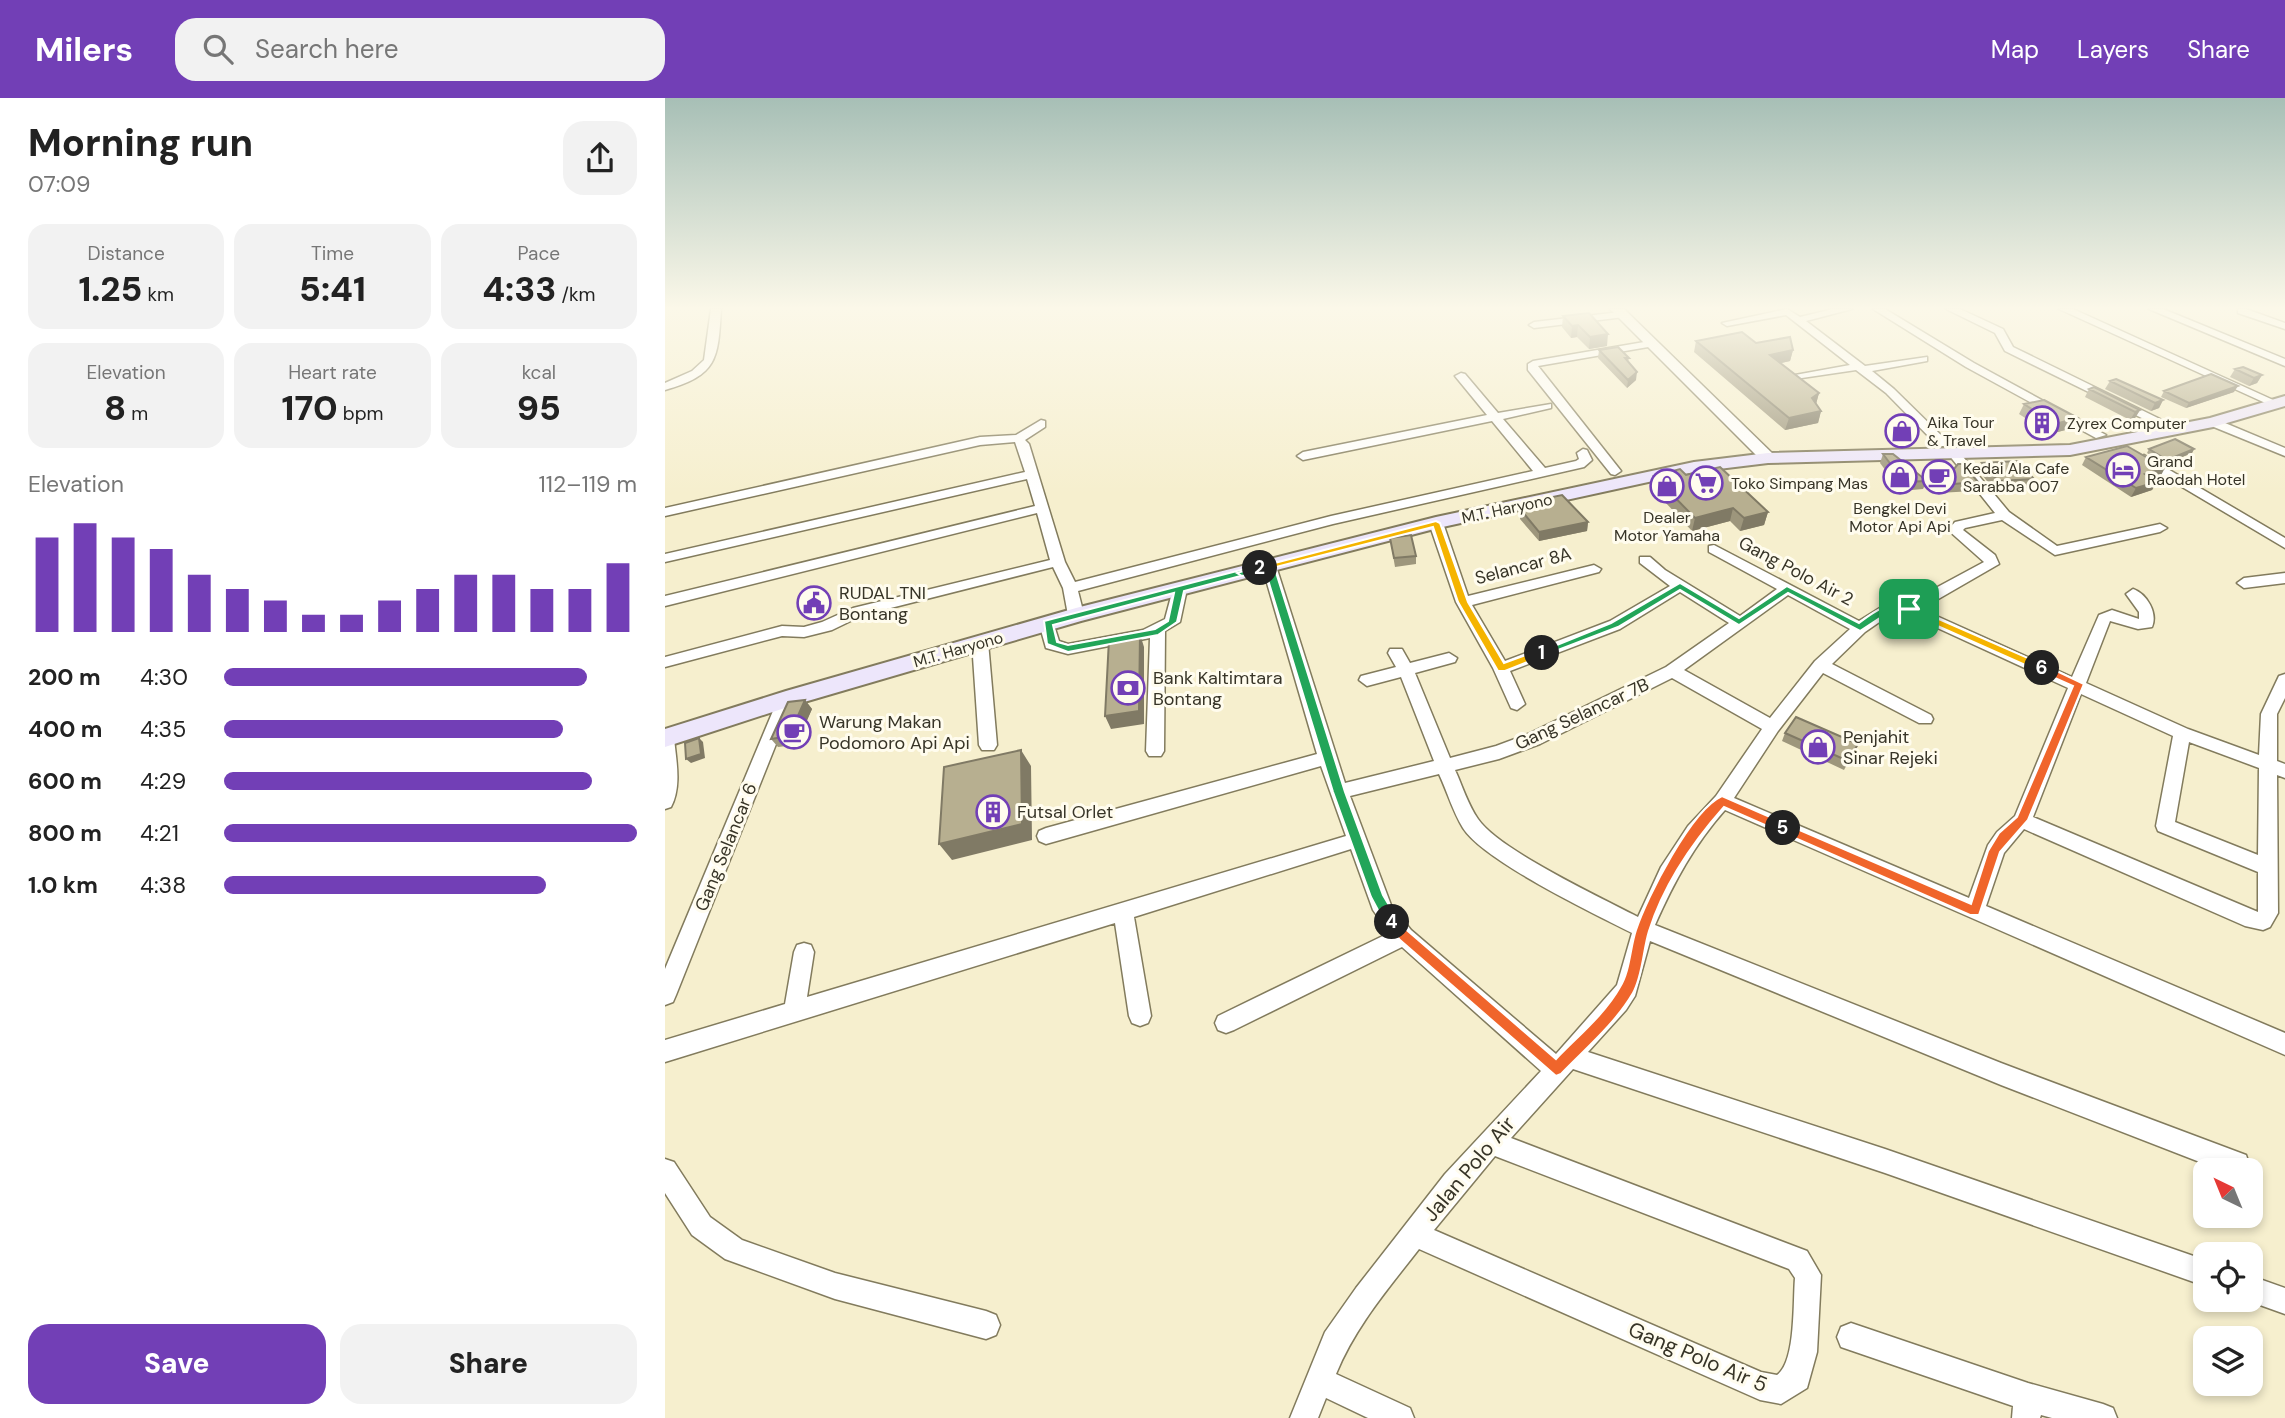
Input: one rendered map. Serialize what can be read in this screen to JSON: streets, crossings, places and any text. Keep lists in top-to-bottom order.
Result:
{
  "streets": {
    "main road": ["M.T. Haryono"],
    "street": [
      "Selancar 8A",
      "Gang Polo Air 2",
      "Gang Selancar 7B",
      "Gang Selancar 6",
      "Jalan Polo Air",
      "Gang Polo Air 5"
    ]
  },
  "crossings": [
    ["M.T. Haryono", "Gang Selancar 6"],
    ["Gang Polo Air 2", "Gang Selancar 7B"],
    ["Gang Polo Air 2", "Jalan Polo Air"],
    ["Jalan Polo Air", "Gang Polo Air 5"]
  ],
  "places": {
    "building": ["Zyrex Computer", "Futsal Orlet"],
    "shop": [
      "Aika Tour & Travel",
      "Bengkel Devi Motor Api Api",
      "Dealer Motor Yamaha",
      "Penjahit Sinar Rejeki"
    ],
    "hotel": ["Grand Raodah Hotel"],
    "cafe": ["Kedai Ala Cafe Sarabba 007", "Warung Makan Podomoro Api Api"],
    "supermarket": ["Toko Simpang Mas"],
    "public building": ["RUDAL TNI Bontang"],
    "bank": ["Bank Kaltimtara Bontang"]
  },
  "north": "top left",
  "page": {
    "header": "Milers",
    "search": "Search here",
    "nav": ["Map", "Layers", "Share"],
    "heading": ["Morning run", "07:09"],
    "stats": [
      ["Distance", "1.25 km"],
      ["Time", "5:41"],
      ["Pace", "4:33 /km"],
      ["Elevation", "8 m"],
      ["Heart rate", "170 bpm"],
      ["kcal", "95"]
    ],
    "chart": ["Elevation", "112–119 m"],
    "pins": [
      "2",
      "1",
      "6",
      "5",
      "4"
    ],
    "list": [
      {
        "name": "200 m",
        "note": "4:30"
      },
      {
        "name": "400 m",
        "note": "4:35"
      },
      {
        "name": "600 m",
        "note": "4:29"
      },
      {
        "name": "800 m",
        "note": "4:21"
      },
      {
        "name": "1.0 km",
        "note": "4:38"
      }
    ],
    "buttons": ["Save", "Share"]
  }
}
